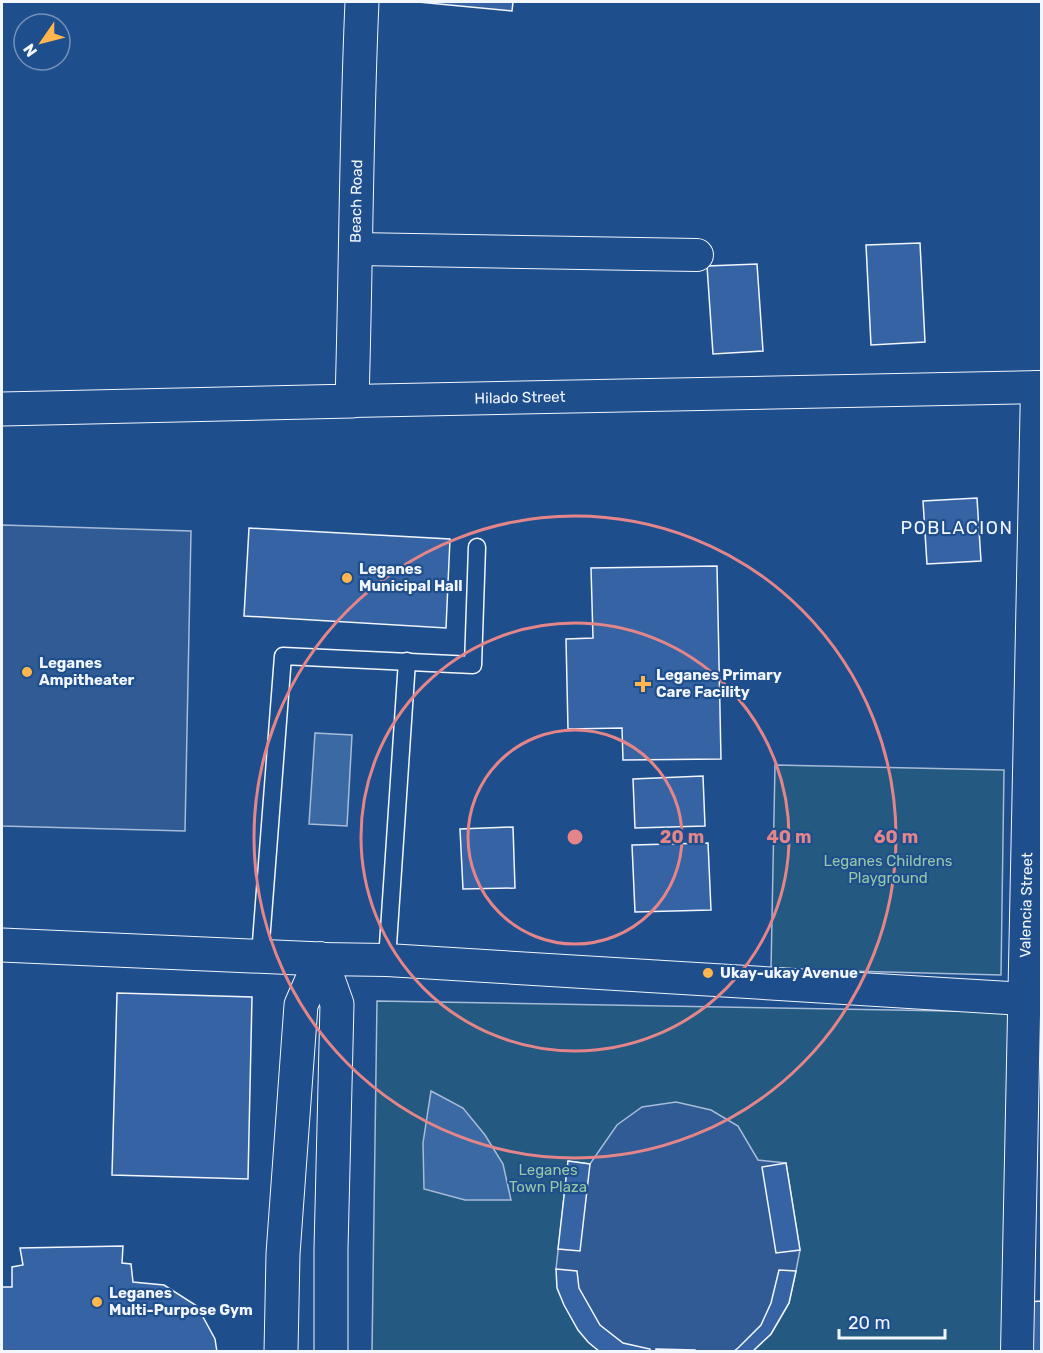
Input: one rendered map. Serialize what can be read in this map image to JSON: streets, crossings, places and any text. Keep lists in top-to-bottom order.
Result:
{
  "streets": {
    "main road": ["Beach Road", "Hilado Street"],
    "street": ["Valencia Street"]
  },
  "crossings": [
    ["Beach Road", "Hilado Street"],
    ["Hilado Street", "Valencia Street"]
  ],
  "districts": ["POBLACION"],
  "parks": ["Leganes Childrens Playground", "Leganes Town Plaza"],
  "places": {
    "other": [
      "Leganes Municipal Hall",
      "Leganes Ampitheater",
      "Ukay-ukay Avenue",
      "Leganes Multi-Purpose Gym"
    ],
    "health": ["Leganes Primary Care Facility"]
  },
  "scale_bar": "20 m",
  "north": "bottom left",
  "rings": ["20 m", "40 m", "60 m"]
}
